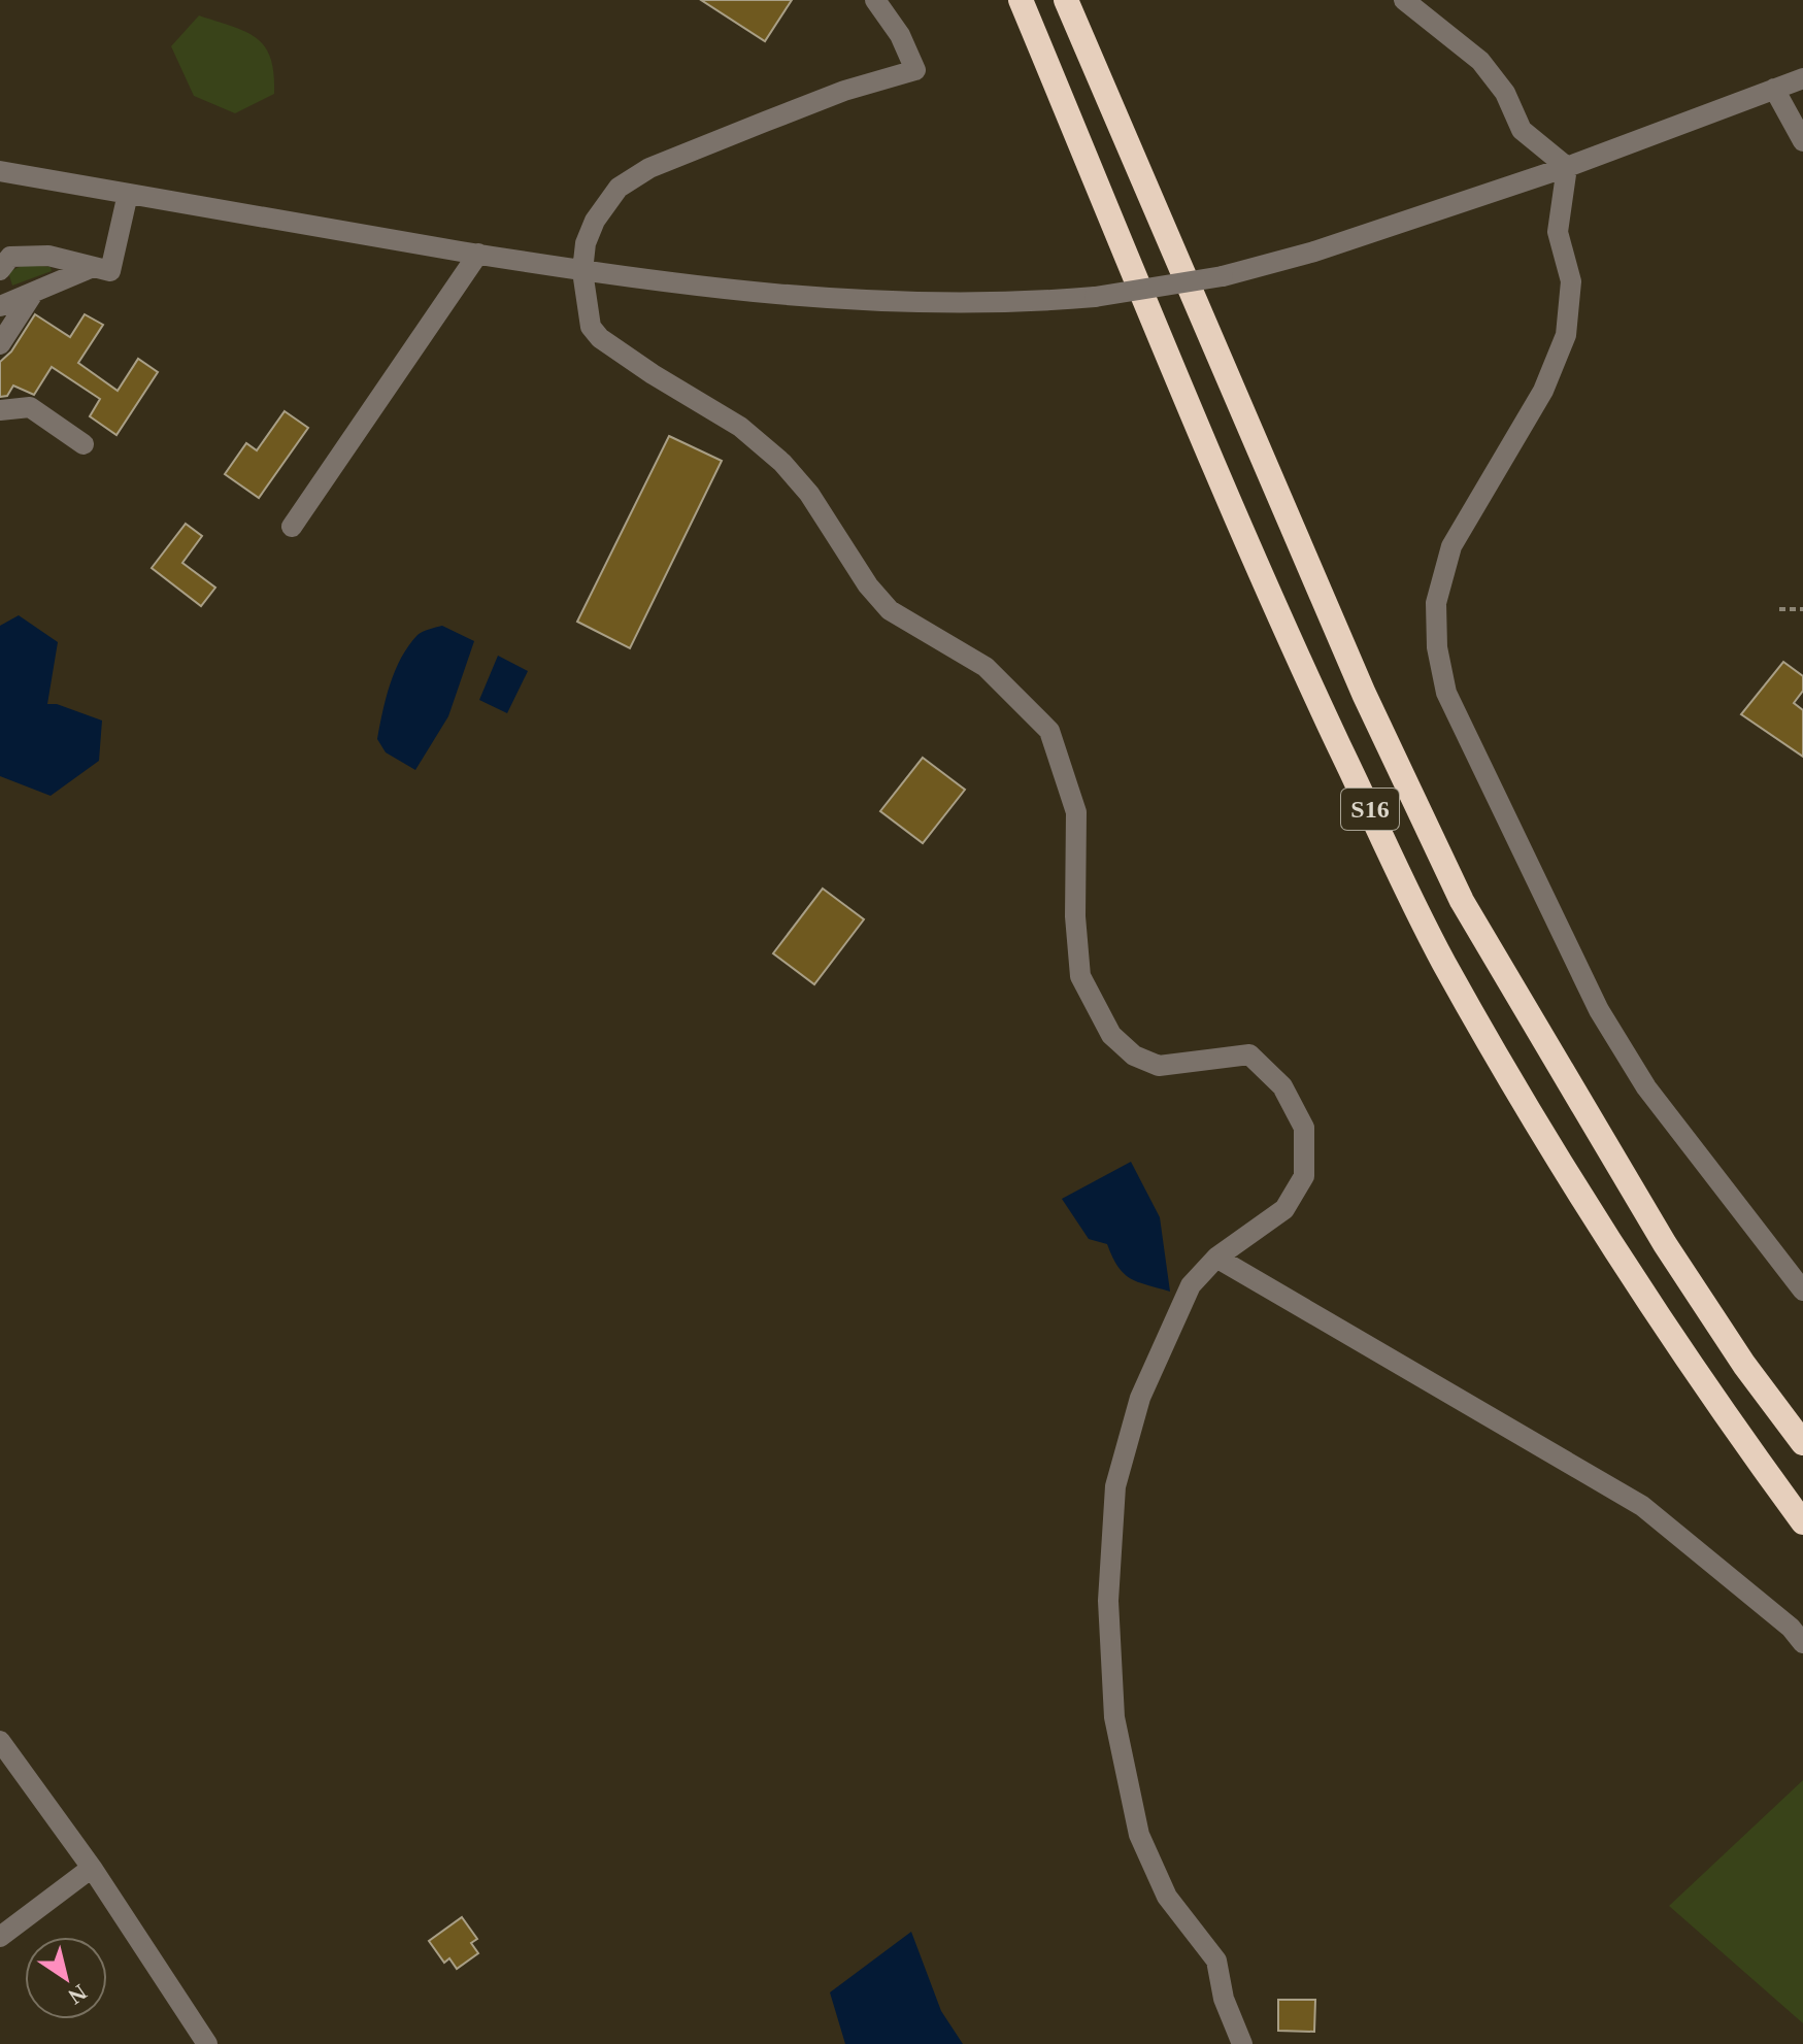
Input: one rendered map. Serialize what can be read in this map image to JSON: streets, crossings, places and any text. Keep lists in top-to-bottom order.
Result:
{
  "streets": {
    "highway": ["S16"]
  },
  "north": "bottom right"
}
